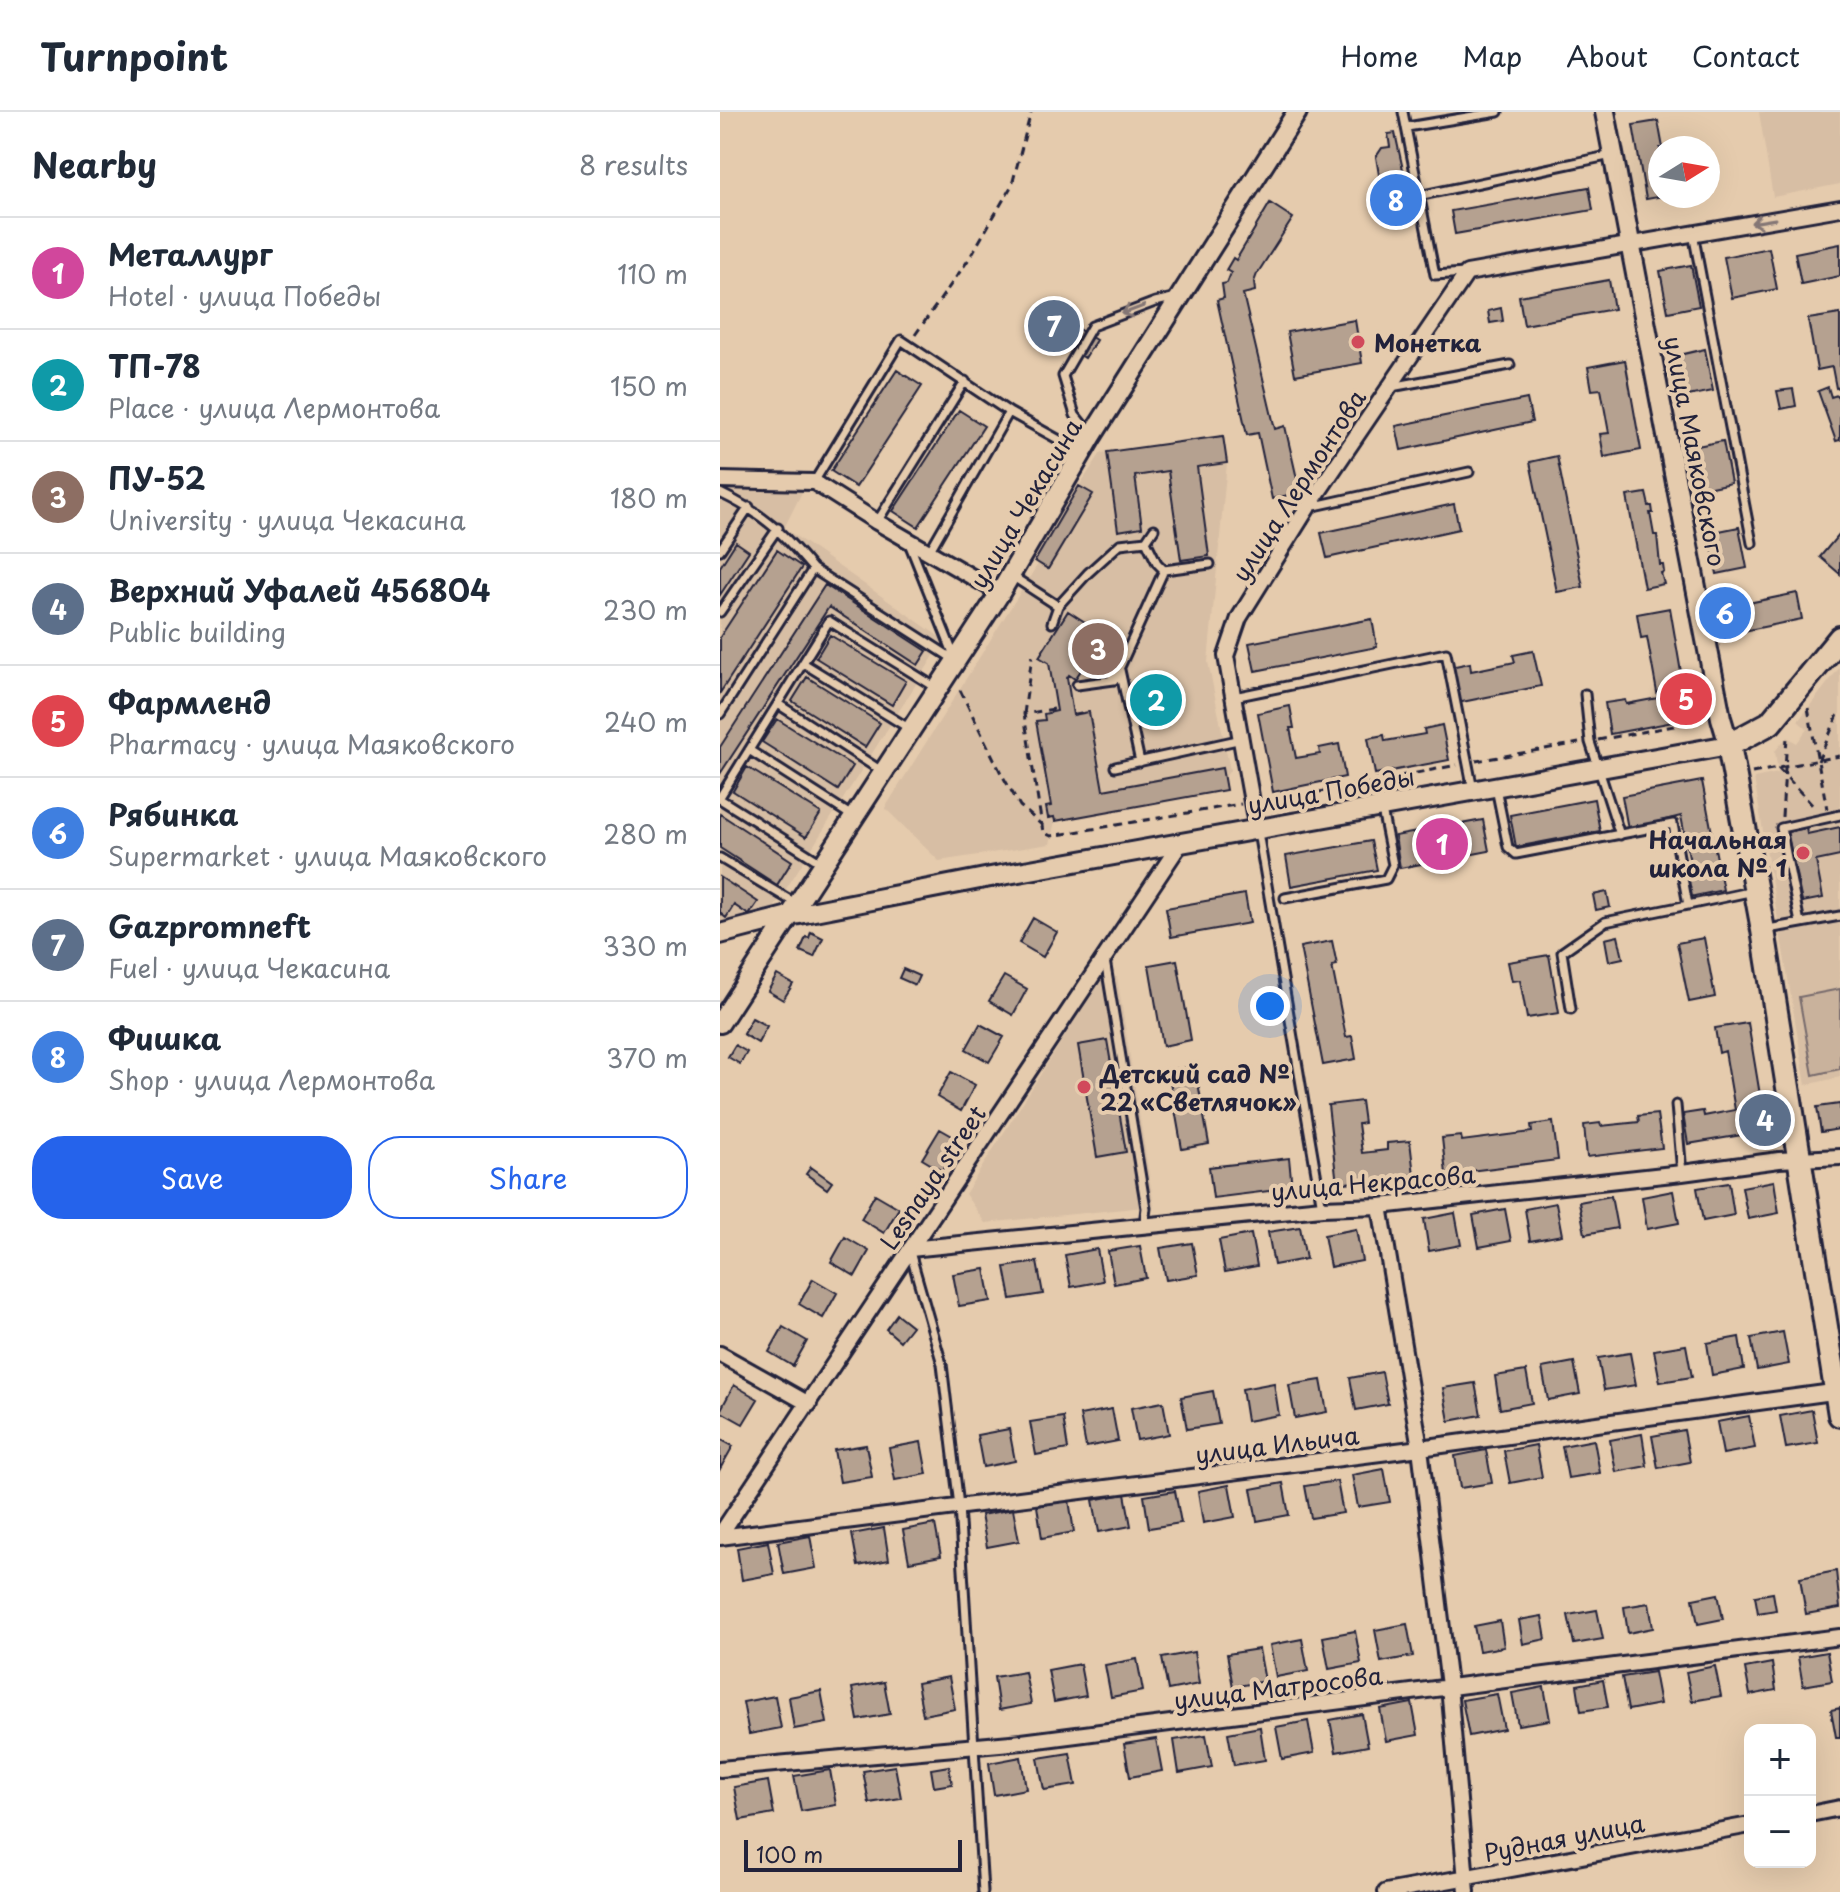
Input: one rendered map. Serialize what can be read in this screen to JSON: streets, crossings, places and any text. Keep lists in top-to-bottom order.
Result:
{
  "streets": {
    "main road": ["улица Маяковского", "улица Победы"],
    "street": [
      "улица Лермонтова",
      "улица Чекасина",
      "Lesnaya street",
      "улица Некрасова",
      "улица Ильича",
      "улица Матросова",
      "Рудная улица"
    ]
  },
  "crossings": [
    ["улица Маяковского", "улица Победы"],
    ["улица Маяковского", "улица Некрасова"],
    ["улица Маяковского", "улица Ильича"],
    ["улица Лермонтова", "улица Победы"],
    ["улица Чекасина", "улица Победы"],
    ["улица Победы", "Lesnaya street"],
    ["Lesnaya street", "улица Некрасова"],
    ["Lesnaya street", "улица Ильича"]
  ],
  "places": ["Монетка", "Начальная школа № 1", "Детский сад № 22 «Светлячок»"],
  "scale_bar": "100 m",
  "north": "right",
  "page": {
    "header": "Turnpoint",
    "nav": [
      "Home",
      "Map",
      "About",
      "Contact"
    ],
    "heading": ["Nearby", "8 results"],
    "pins": [
      "8",
      "7",
      "6",
      "3",
      "5",
      "2",
      "1",
      "4"
    ],
    "list": [
      {
        "mark": "1",
        "name": "Металлург",
        "note": "Hotel · улица Победы",
        "value": "110 m"
      },
      {
        "mark": "2",
        "name": "ТП-78",
        "note": "Place · улица Лермонтова",
        "value": "150 m"
      },
      {
        "mark": "3",
        "name": "ПУ-52",
        "note": "University · улица Чекасина",
        "value": "180 m"
      },
      {
        "mark": "4",
        "name": "Верхний Уфалей 456804",
        "note": "Public building",
        "value": "230 m"
      },
      {
        "mark": "5",
        "name": "Фармленд",
        "note": "Pharmacy · улица Маяковского",
        "value": "240 m"
      },
      {
        "mark": "6",
        "name": "Рябинка",
        "note": "Supermarket · улица Маяковского",
        "value": "280 m"
      },
      {
        "mark": "7",
        "name": "Gazpromneft",
        "note": "Fuel · улица Чекасина",
        "value": "330 m"
      },
      {
        "mark": "8",
        "name": "Фишка",
        "note": "Shop · улица Лермонтова",
        "value": "370 m"
      }
    ],
    "buttons": ["Save", "Share"],
    "map_buttons": ["+", "−"],
    "scale": "100 m"
  }
}
